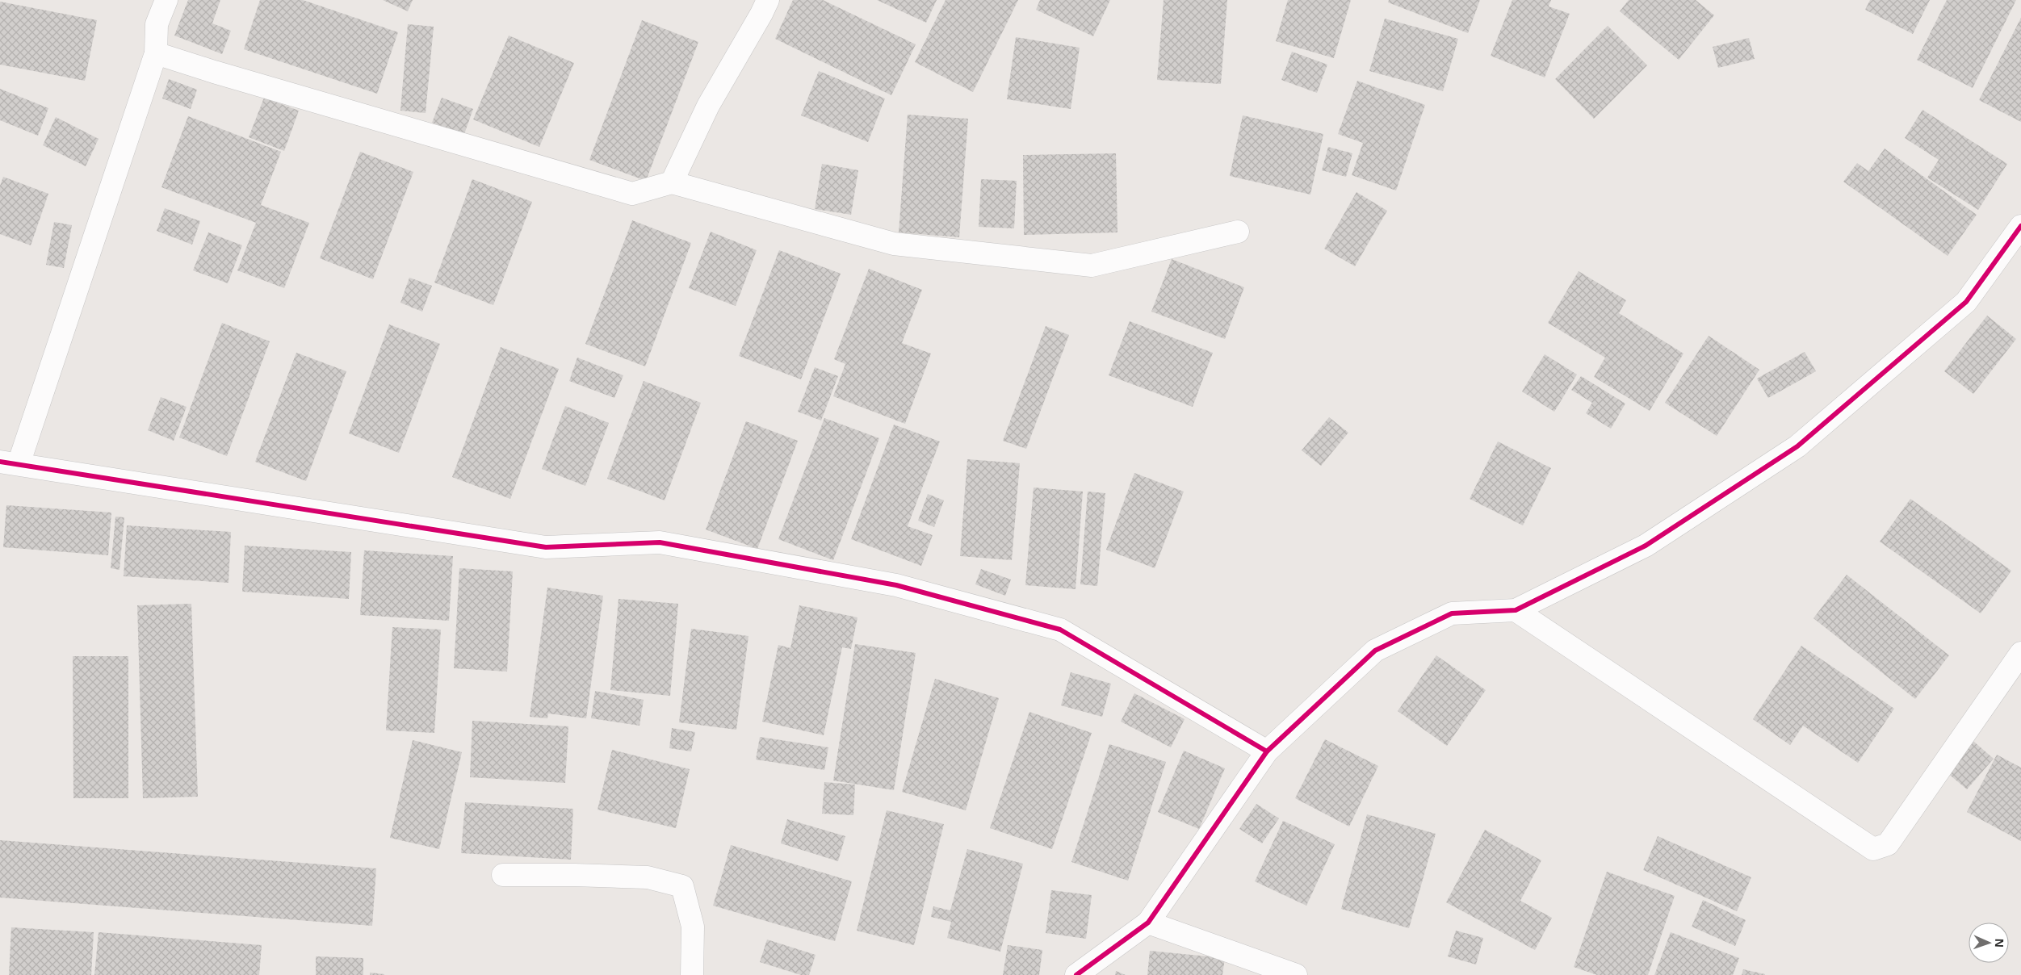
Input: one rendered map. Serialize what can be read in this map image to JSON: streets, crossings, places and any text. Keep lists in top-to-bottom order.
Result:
{
  "north": "right"
}
